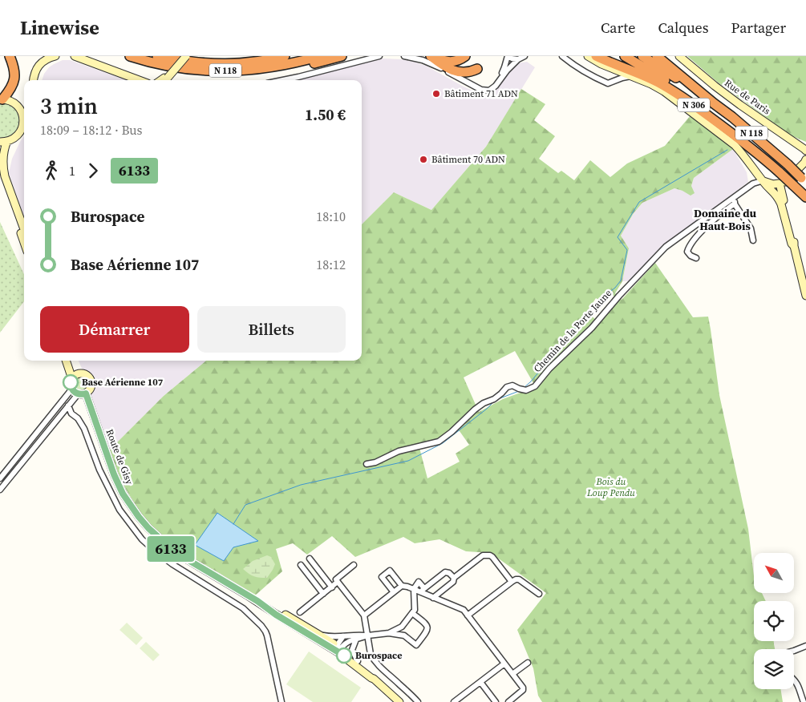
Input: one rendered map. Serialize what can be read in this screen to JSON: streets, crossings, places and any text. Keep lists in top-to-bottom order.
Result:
{
  "streets": {
    "highway": ["N 118", "N 306"],
    "street": ["Rue de Paris", "Chemin de la Porte Jaune", "Route de Gisy"]
  },
  "crossings": [
    ["N 118", "N 306"]
  ],
  "districts": ["Domaine du Haut-Bois"],
  "parks": ["Bois du Loup Pendu"],
  "places": [
    "Bâtiment 71 ADN",
    "Bâtiment 70 ADN",
    "Base Aérienne 107",
    "Burospace"
  ],
  "lines": ["bus line 6133"],
  "north": "top left",
  "page": {
    "header": "Linewise",
    "nav": ["Carte", "Calques", "Partager"],
    "on_map": "6133",
    "heading": ["3 min", "18:09 – 18:12 · Bus", "1.50 €"],
    "legs": ["1", "6133"],
    "list": [
      {
        "name": "Burospace",
        "value": "18:10"
      },
      {
        "name": "Base Aérienne 107",
        "value": "18:12"
      }
    ],
    "buttons": ["Démarrer", "Billets"]
  }
}
